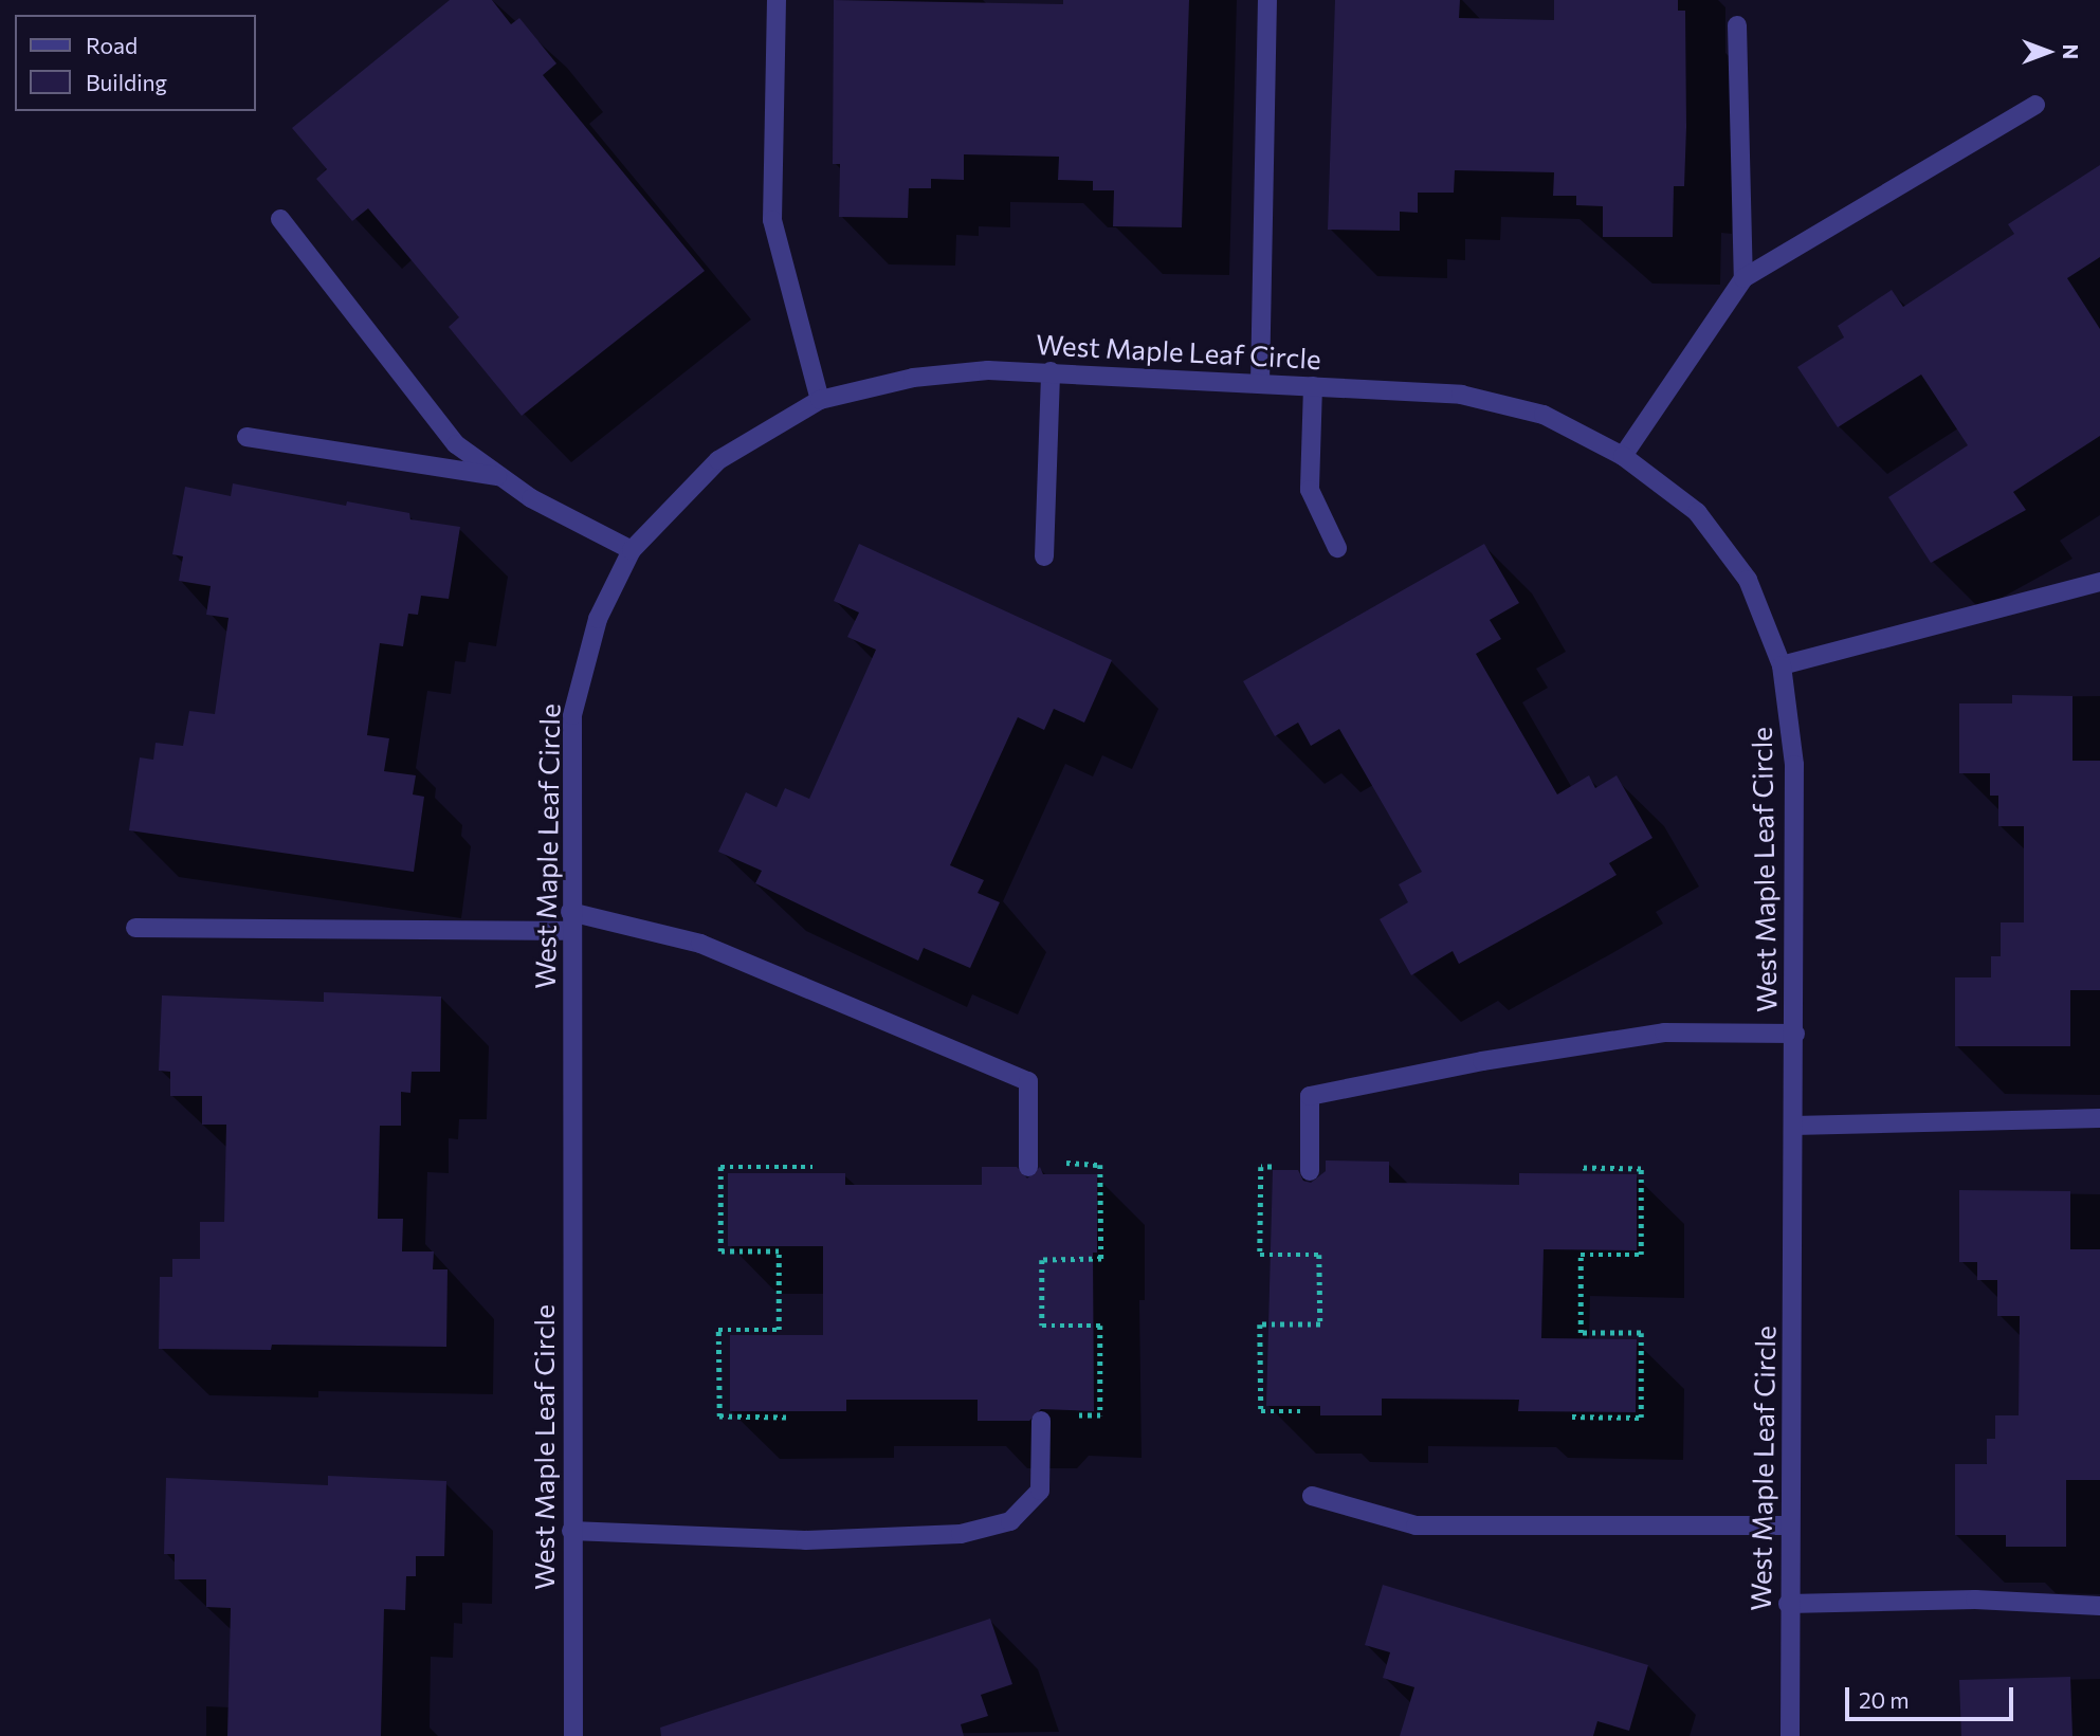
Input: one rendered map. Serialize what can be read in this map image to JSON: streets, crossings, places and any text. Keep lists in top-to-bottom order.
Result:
{
  "streets": {
    "street": ["West Maple Leaf Circle"]
  },
  "legend": ["Road", "Building"],
  "scale_bar": "20 m",
  "north": "right"
}
